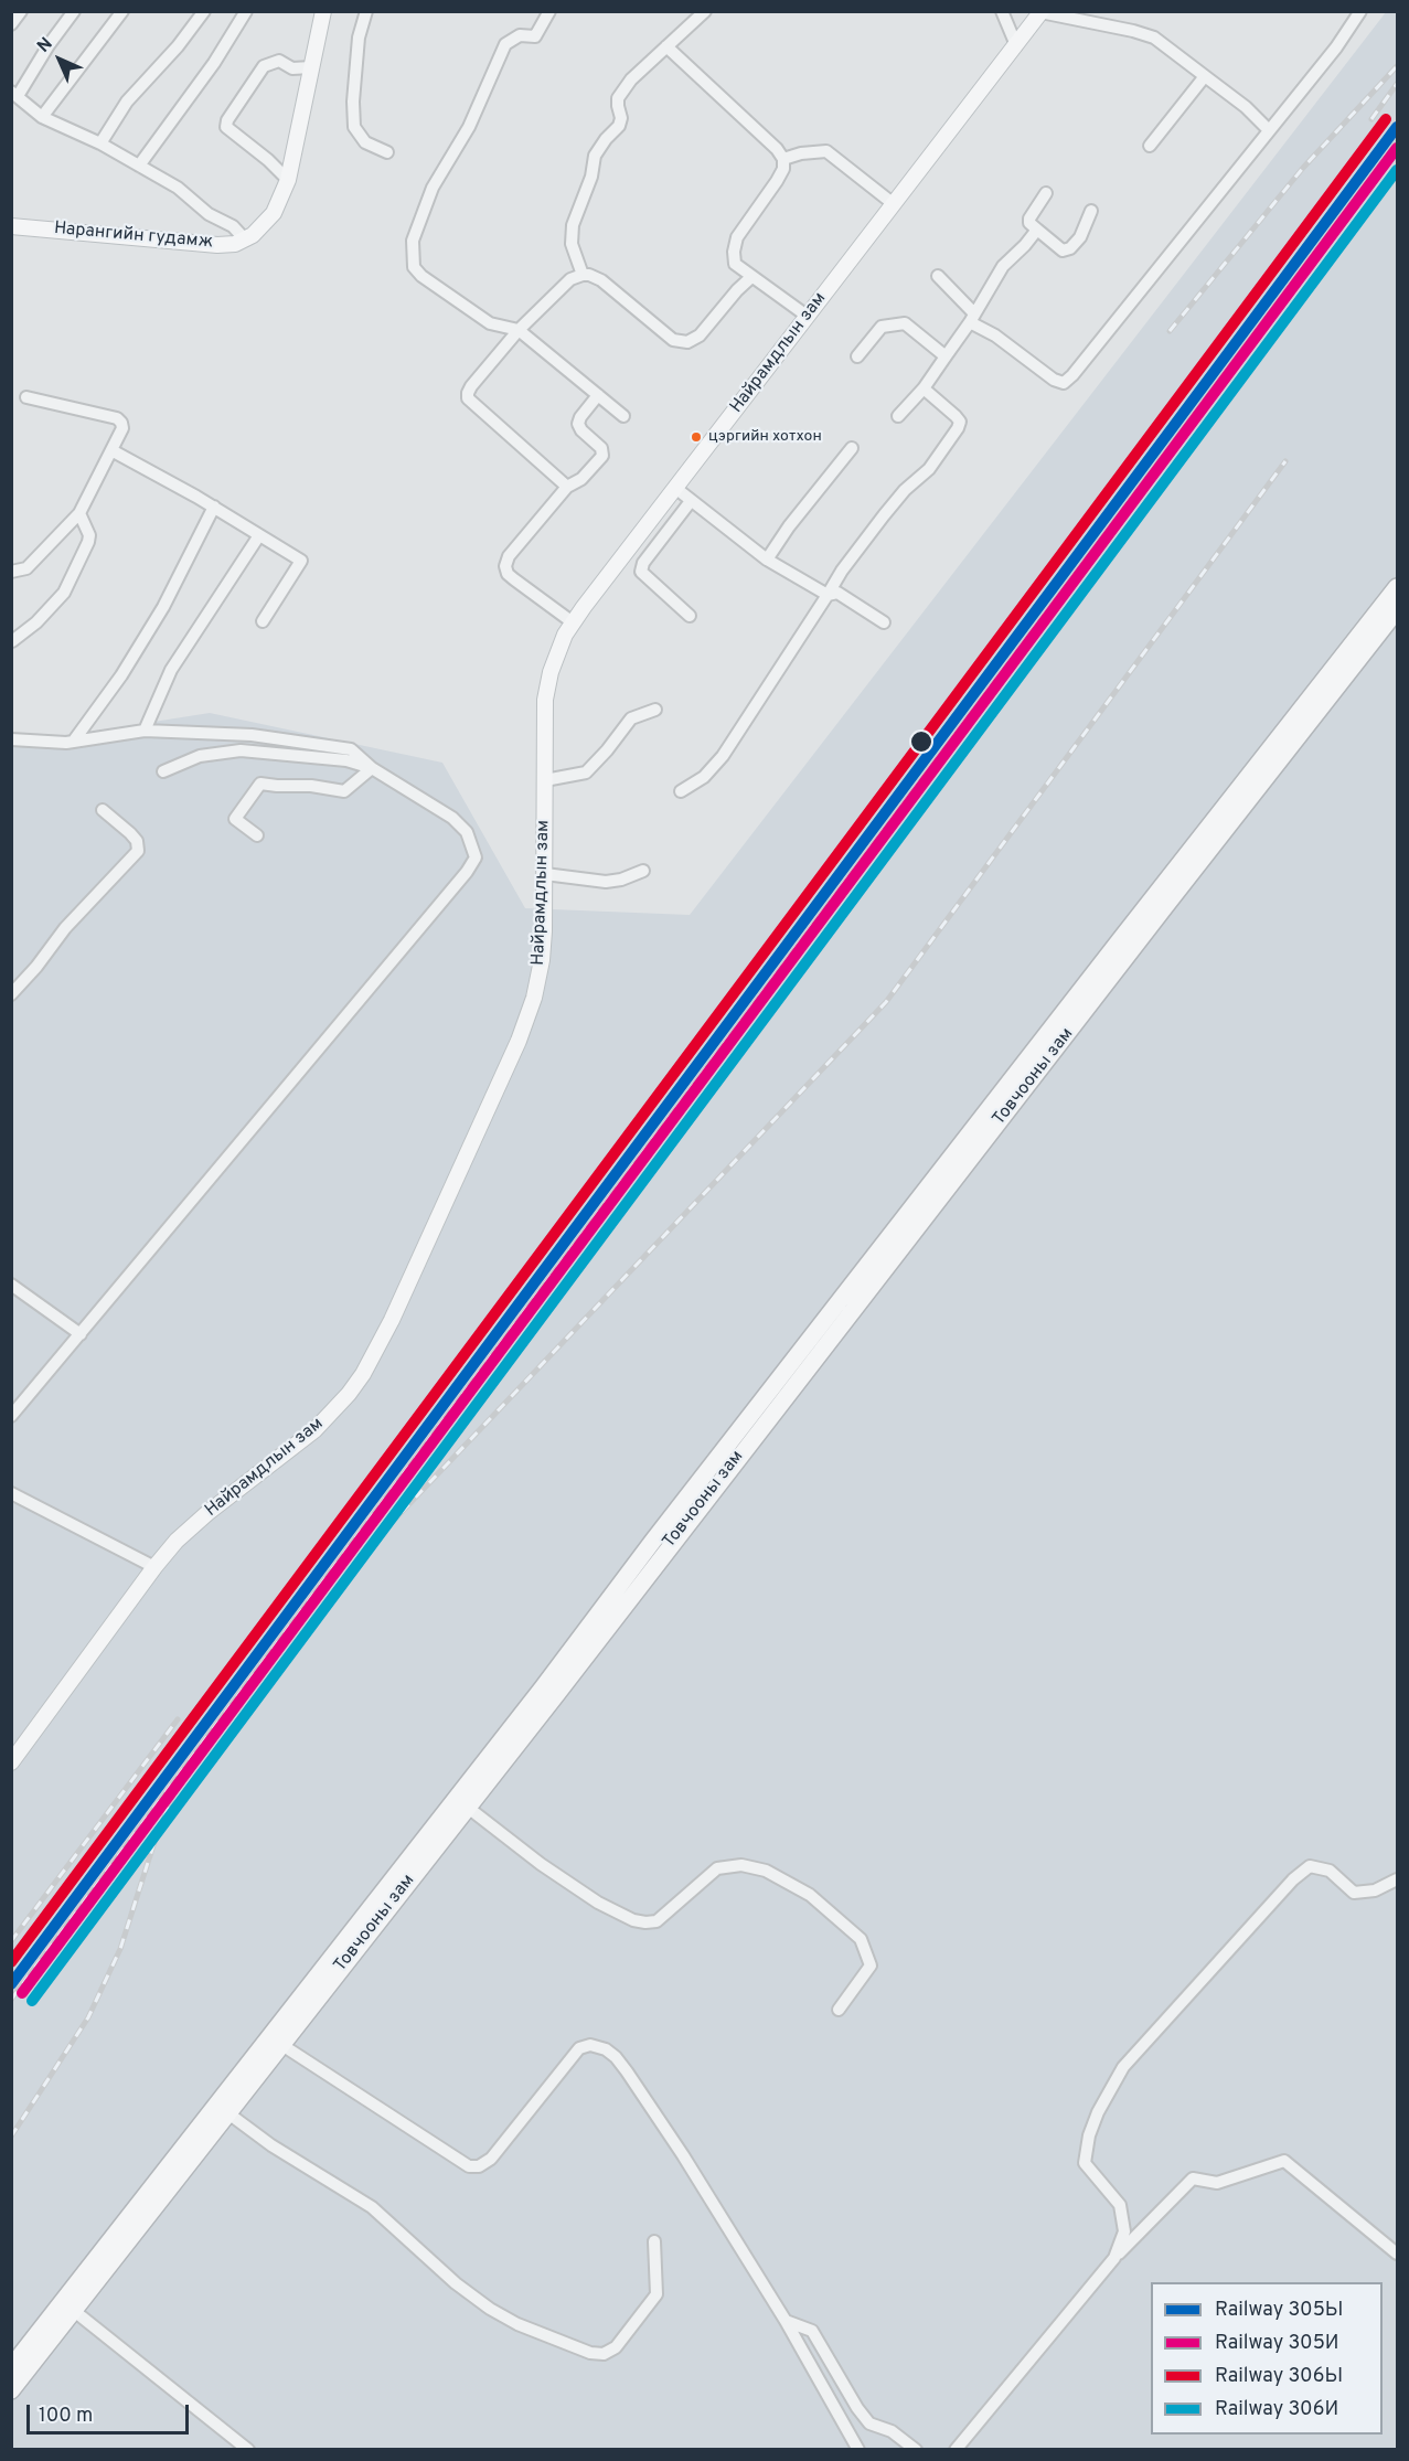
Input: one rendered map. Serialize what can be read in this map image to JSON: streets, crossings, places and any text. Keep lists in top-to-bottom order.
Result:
{
  "streets": {
    "highway": ["Товчооны зам"],
    "main road": ["Нарангийн гудамж", "Найрамдлын зам"]
  },
  "places": ["цэргийн хотхон"],
  "lines": [
    "rail line 306Ы",
    "rail line 305Ы",
    "rail line 305И",
    "rail line 306И"
  ],
  "legend": [
    "Railway 305Ы",
    "Railway 305И",
    "Railway 306Ы",
    "Railway 306И"
  ],
  "scale_bar": "100 m",
  "north": "top left"
}
